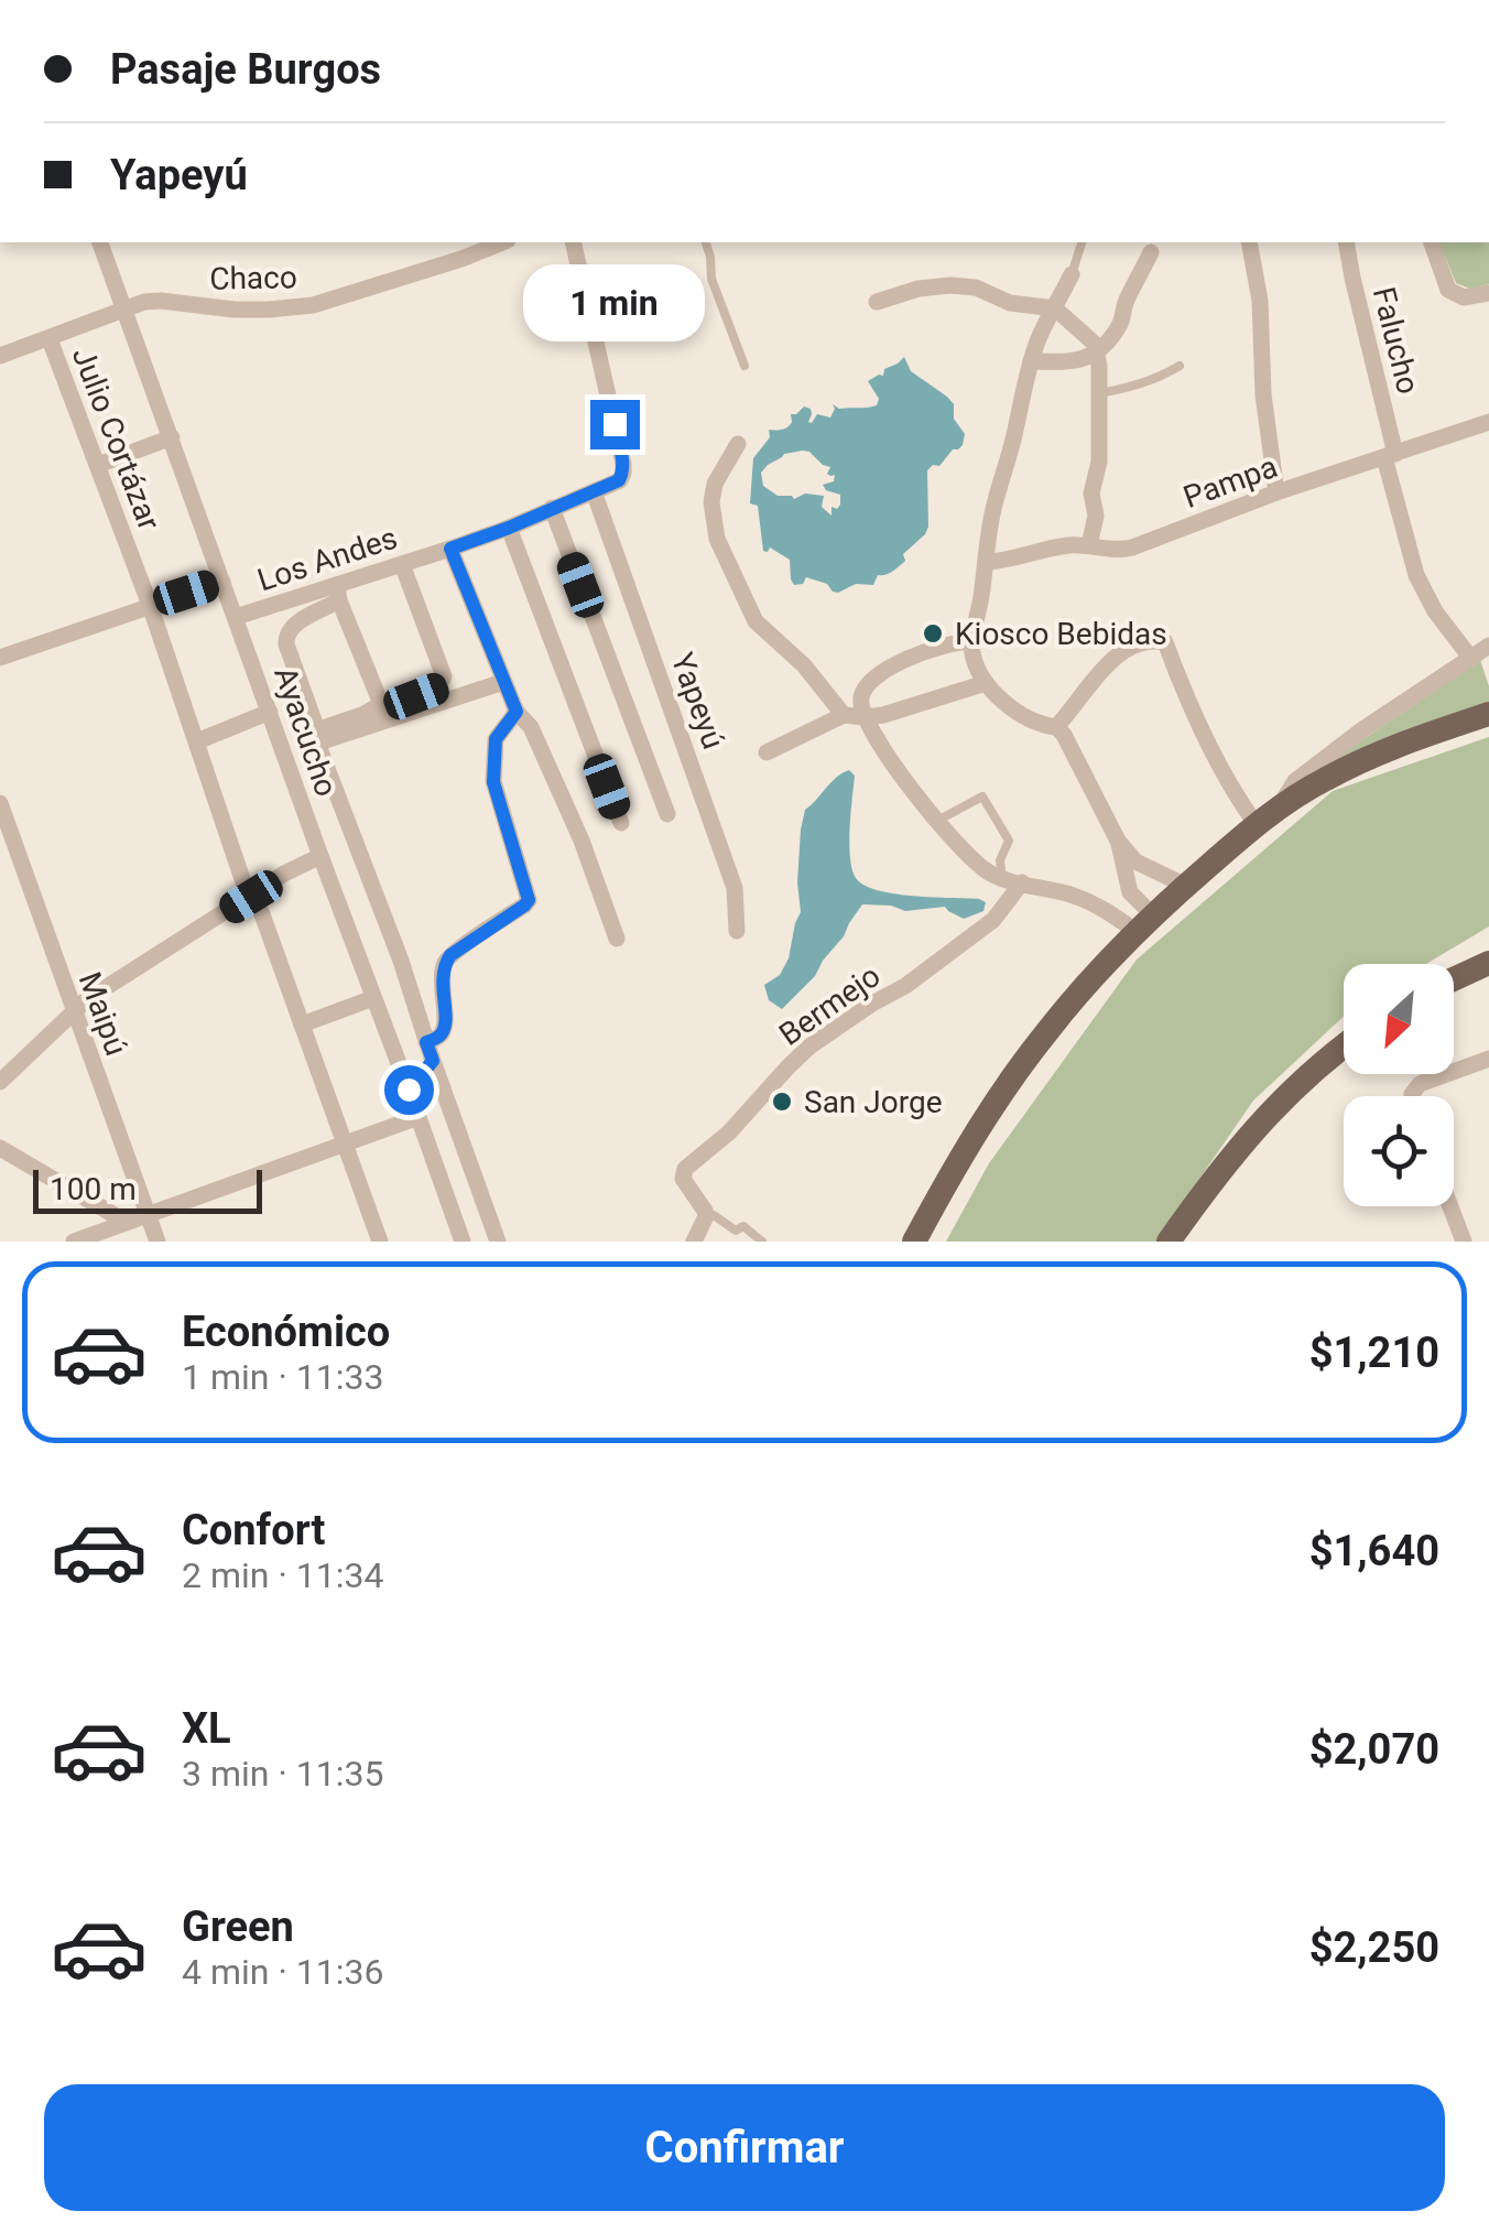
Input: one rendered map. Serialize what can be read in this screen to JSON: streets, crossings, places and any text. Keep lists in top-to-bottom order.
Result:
{
  "streets": {
    "street": [
      "Chaco",
      "Falucho",
      "Julio Cortázar",
      "Pampa",
      "Los Andes",
      "Yapeyú",
      "Ayacucho",
      "Bermejo",
      "Maipú"
    ]
  },
  "crossings": [
    ["Chaco", "Julio Cortázar"],
    ["Chaco", "Ayacucho"],
    ["Falucho", "Pampa"],
    ["Julio Cortázar", "Los Andes"],
    ["Los Andes", "Yapeyú"],
    ["Los Andes", "Ayacucho"]
  ],
  "places": ["Kiosco Bebidas", "San Jorge"],
  "scale_bar": "100 m",
  "north": "bottom left",
  "page": {
    "banner": ["Pasaje Burgos", "Yapeyú"],
    "bubble": "1 min",
    "scale": "100 m",
    "list": [
      {
        "name": "Económico",
        "note": "1 min · 11:33",
        "value": "$1,210"
      },
      {
        "name": "Confort",
        "note": "2 min · 11:34",
        "value": "$1,640"
      },
      {
        "name": "XL",
        "note": "3 min · 11:35",
        "value": "$2,070"
      },
      {
        "name": "Green",
        "note": "4 min · 11:36",
        "value": "$2,250"
      }
    ],
    "buttons": "Confirmar"
  }
}
